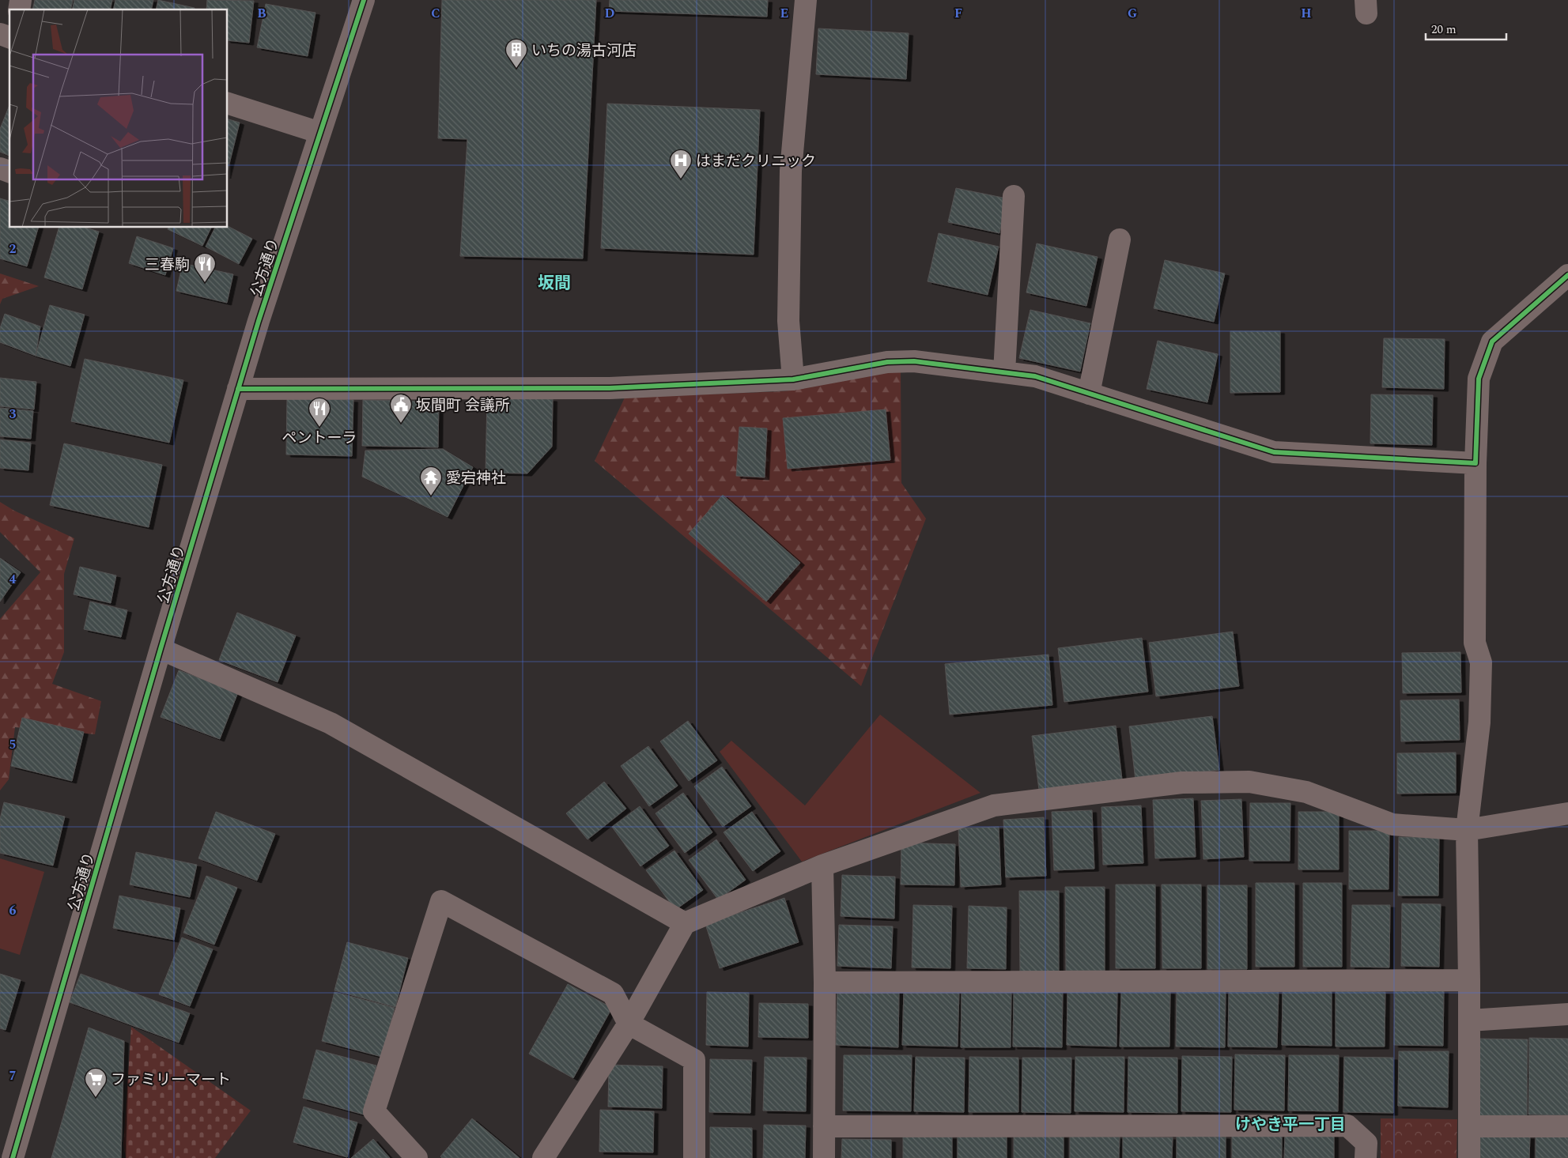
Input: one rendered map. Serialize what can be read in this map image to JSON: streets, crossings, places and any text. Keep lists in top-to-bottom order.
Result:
{
  "streets": {
    "street": ["公方通り"]
  },
  "districts": ["坂間", "けやき平一丁目"],
  "places": {
    "building": ["いちの湯古河店"],
    "hospital": ["はまだクリニック"],
    "restaurant": ["三春駒", "ペントーラ"],
    "public building": ["坂間町 会議所"],
    "temple": ["愛宕神社"],
    "supermarket": ["ファミリーマート"]
  },
  "scale_bar": "20 m",
  "grid": {
    "columns": [
      "B",
      "C",
      "D",
      "E",
      "F",
      "G",
      "H"
    ],
    "rows": [
      "2",
      "3",
      "4",
      "5",
      "6",
      "7"
    ]
  }
}
